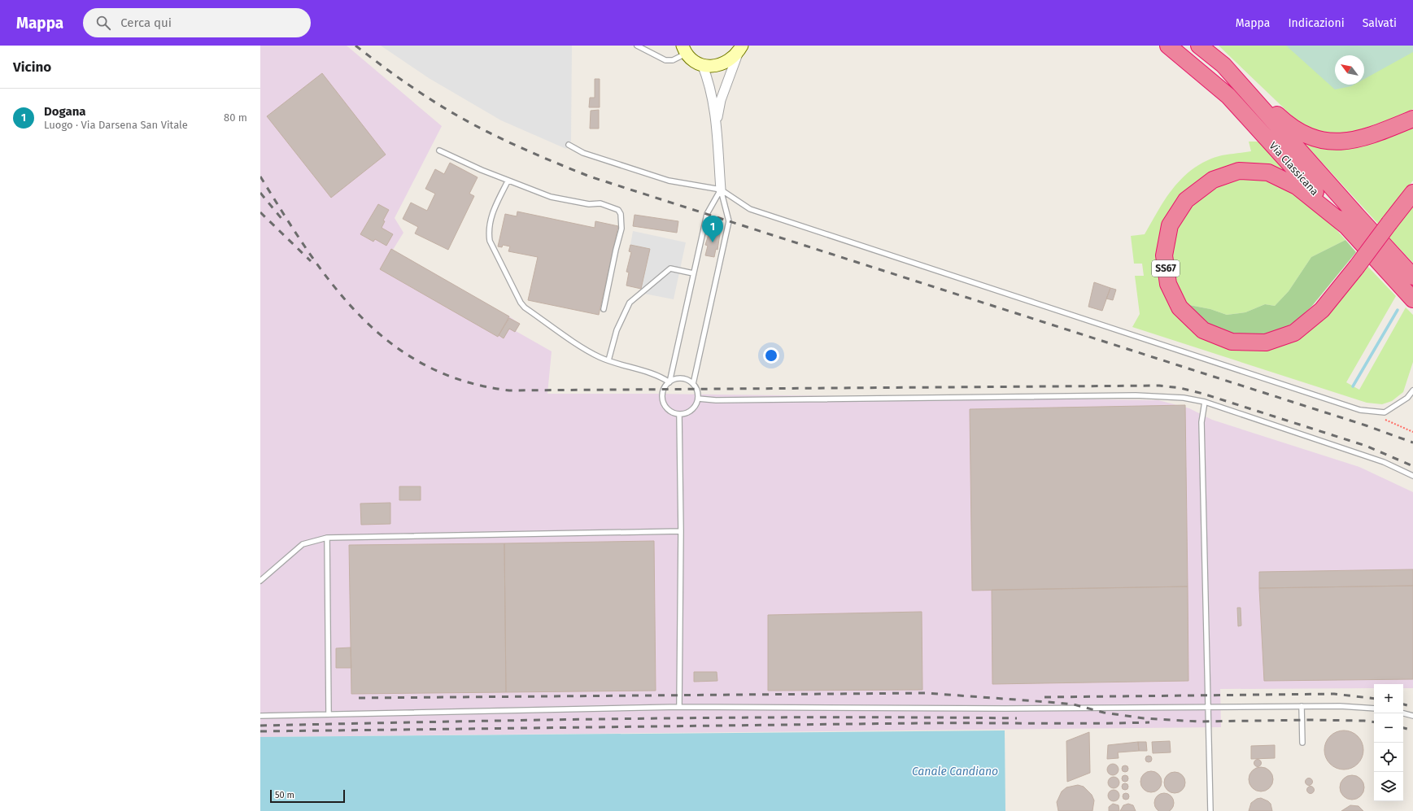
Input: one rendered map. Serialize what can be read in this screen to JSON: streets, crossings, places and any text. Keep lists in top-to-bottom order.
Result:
{
  "streets": {
    "highway": ["Via Classicana", "SS67"]
  },
  "crossings": [
    ["Via Classicana", "SS67"]
  ],
  "water": ["Canale Candiano"],
  "scale_bar": "50 m",
  "north": "top left",
  "page": {
    "header": "Mappa",
    "search": "Cerca qui",
    "nav": ["Mappa", "Indicazioni", "Salvati"],
    "heading": "Vicino",
    "list": [
      {
        "mark": "1",
        "name": "Dogana",
        "note": "Luogo · Via Darsena San Vitale",
        "value": "80 m"
      }
    ],
    "pins": "1",
    "map_buttons": ["+", "−"],
    "scale": "50 m"
  }
}
